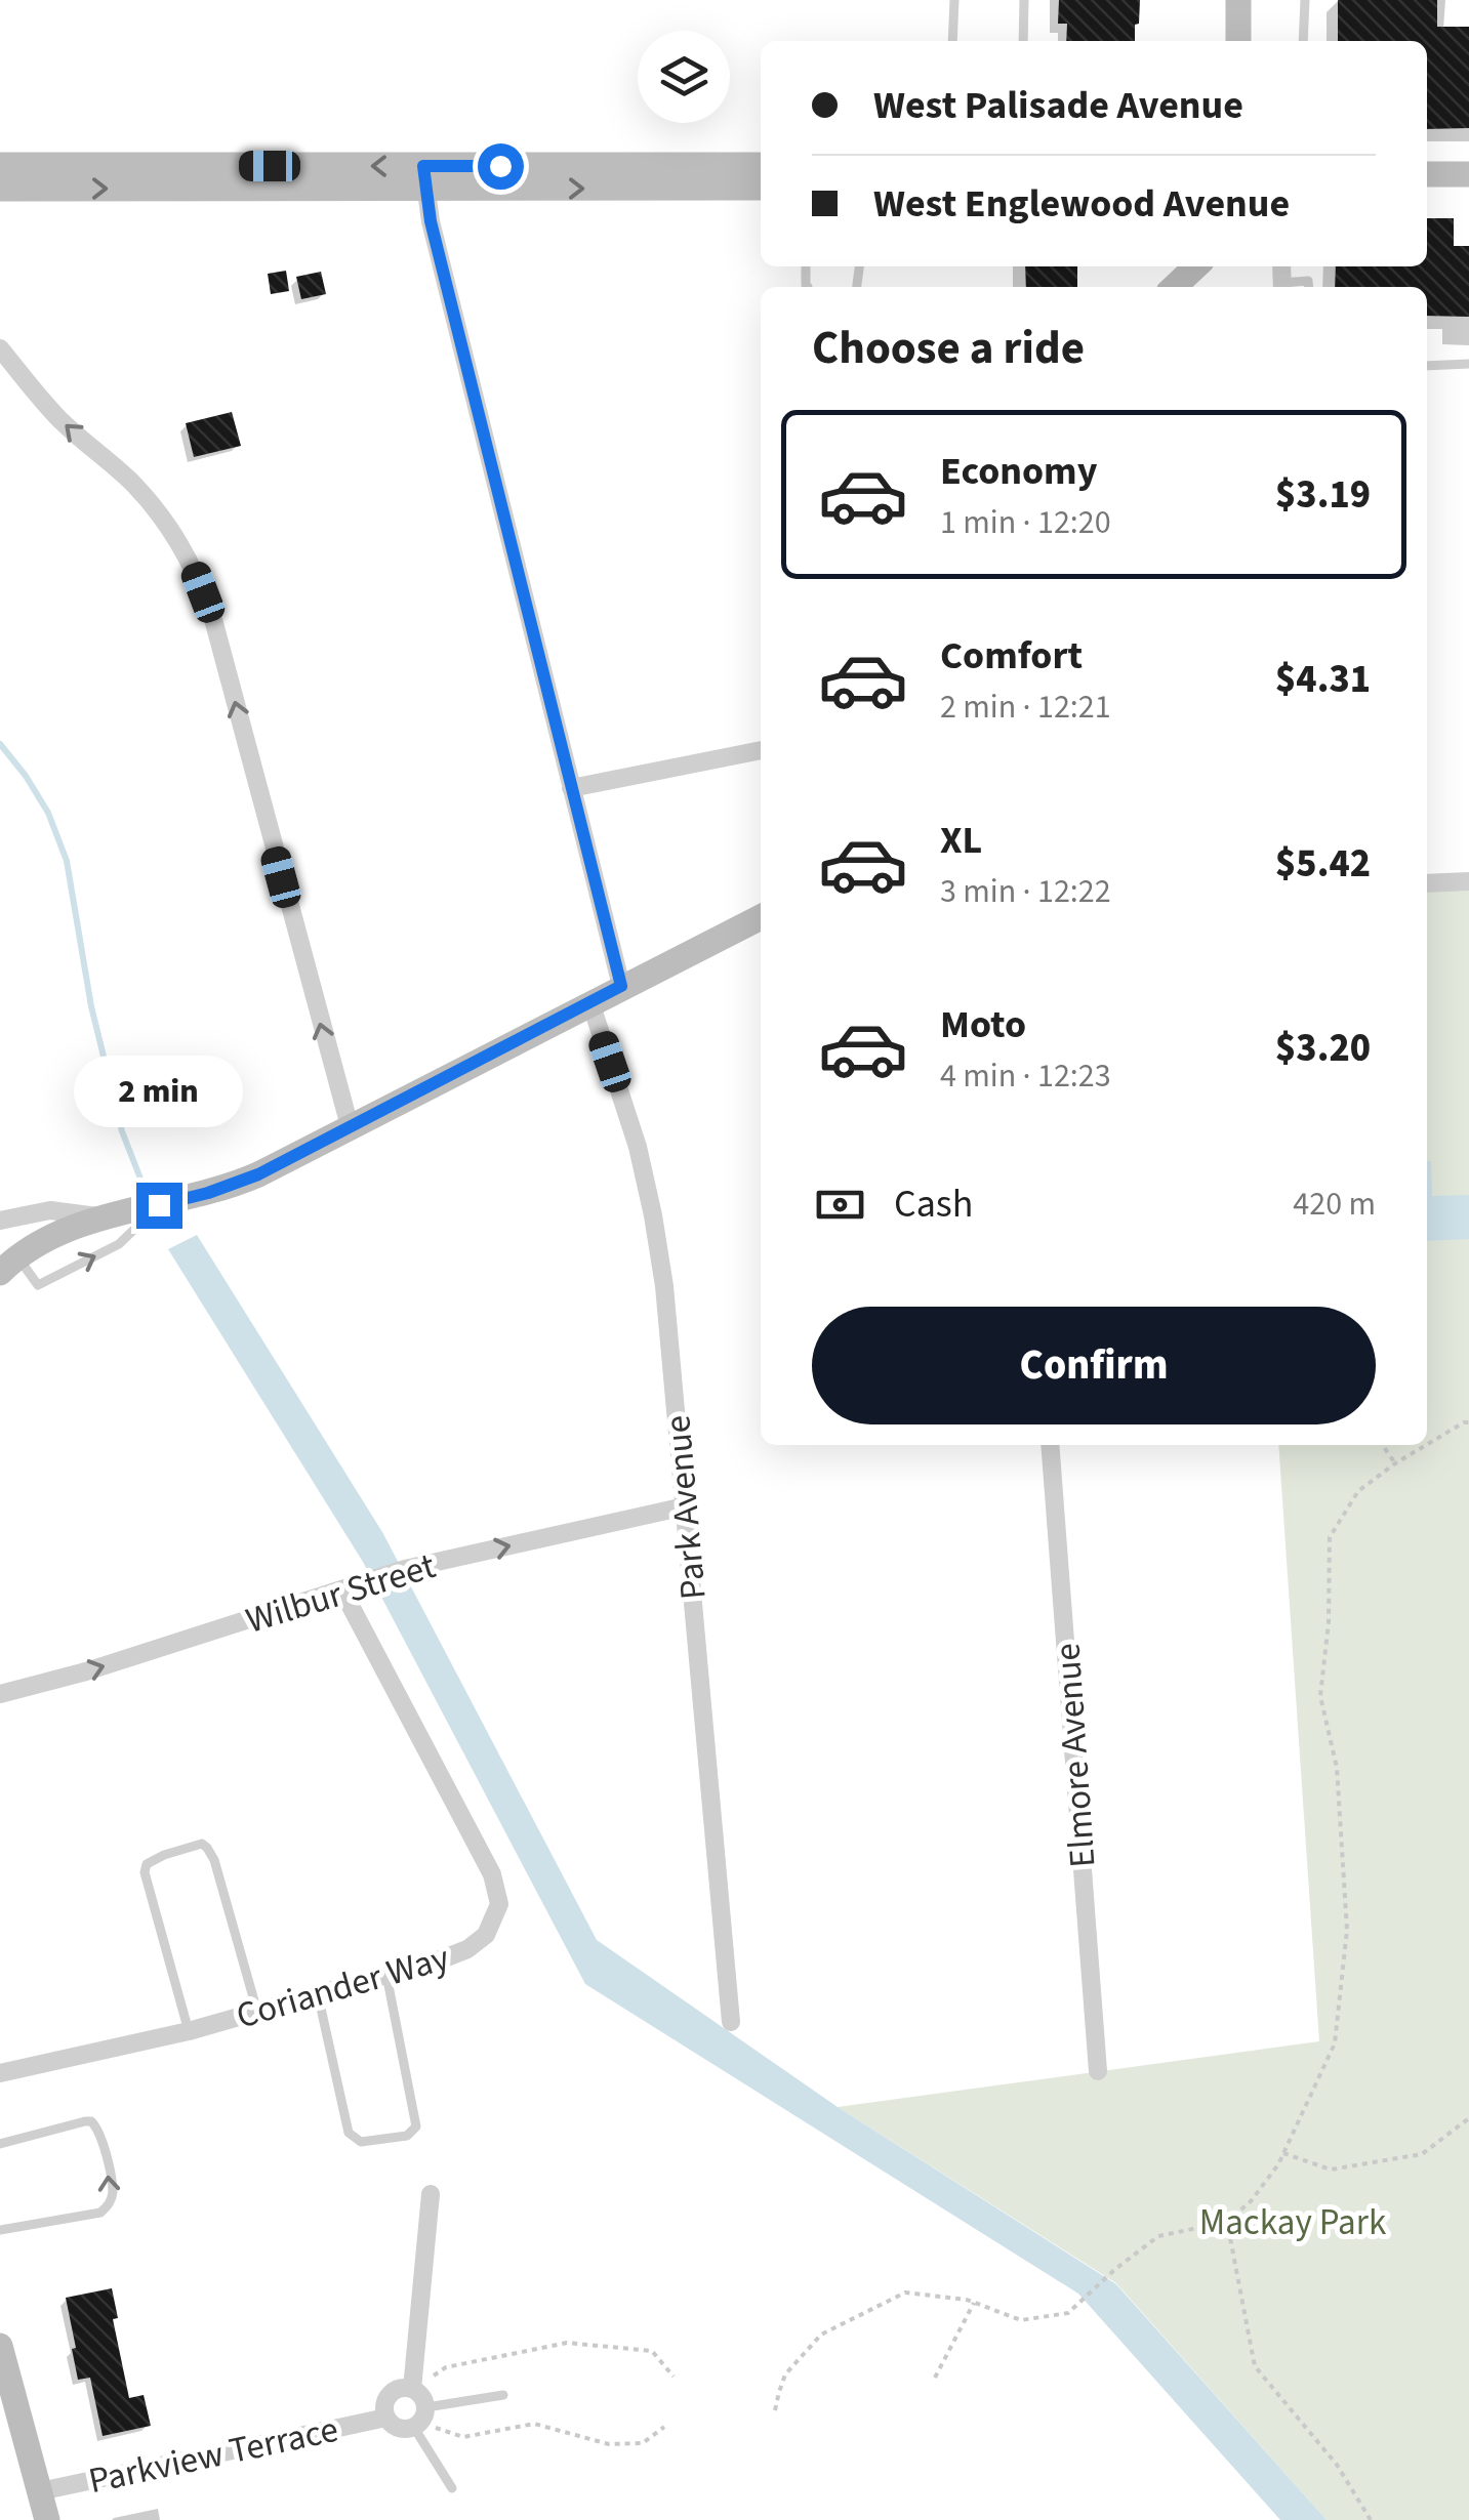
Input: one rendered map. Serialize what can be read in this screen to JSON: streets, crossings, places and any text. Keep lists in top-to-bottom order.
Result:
{
  "streets": {
    "street": [
      "Park Avenue",
      "Wilbur Street",
      "Elmore Avenue",
      "Coriander Way",
      "Parkview Terrace"
    ]
  },
  "crossings": [
    ["Park Avenue", "Wilbur Street"],
    ["Wilbur Street", "Coriander Way"]
  ],
  "one_way": ["Wilbur Street"],
  "parks": ["Mackay Park"],
  "page": {
    "banner": ["West Palisade Avenue", "West Englewood Avenue"],
    "heading": "Choose a ride",
    "list": [
      {
        "name": "Economy",
        "note": "1 min · 12:20",
        "value": "$3.19"
      },
      {
        "name": "Comfort",
        "note": "2 min · 12:21",
        "value": "$4.31"
      },
      {
        "name": "XL",
        "note": "3 min · 12:22",
        "value": "$5.42"
      },
      {
        "name": "Moto",
        "note": "4 min · 12:23",
        "value": "$3.20"
      }
    ],
    "bubble": "2 min",
    "pay": ["Cash", "420 m"],
    "buttons": "Confirm"
  }
}
